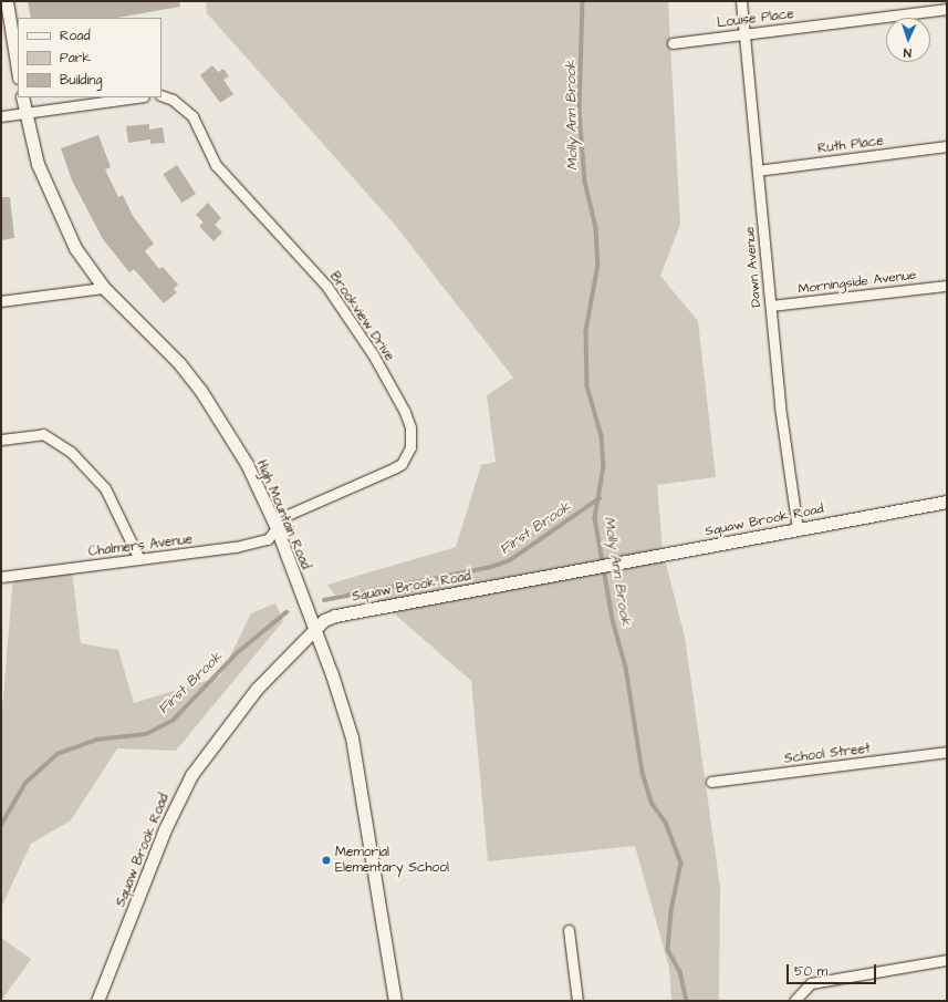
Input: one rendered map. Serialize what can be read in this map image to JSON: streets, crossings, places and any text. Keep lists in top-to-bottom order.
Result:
{
  "streets": {
    "street": [
      "Louise Place",
      "Ruth Place",
      "Dawn Avenue",
      "Morningside Avenue",
      "Brookview Drive",
      "High Mountain Road",
      "Squaw Brook Road",
      "Chalmers Avenue",
      "School Street"
    ]
  },
  "crossings": [
    ["Louise Place", "Dawn Avenue"],
    ["Ruth Place", "Dawn Avenue"],
    ["Dawn Avenue", "Morningside Avenue"],
    ["Dawn Avenue", "Squaw Brook Road"],
    ["Brookview Drive", "High Mountain Road"],
    ["Brookview Drive", "Chalmers Avenue"],
    ["High Mountain Road", "Squaw Brook Road"],
    ["High Mountain Road", "Chalmers Avenue"]
  ],
  "water": ["Molly Ann Brook", "First Brook"],
  "places": ["Memorial Elementary School"],
  "legend": ["Road", "Park", "Building"],
  "scale_bar": "50 m",
  "north": "bottom"
}
